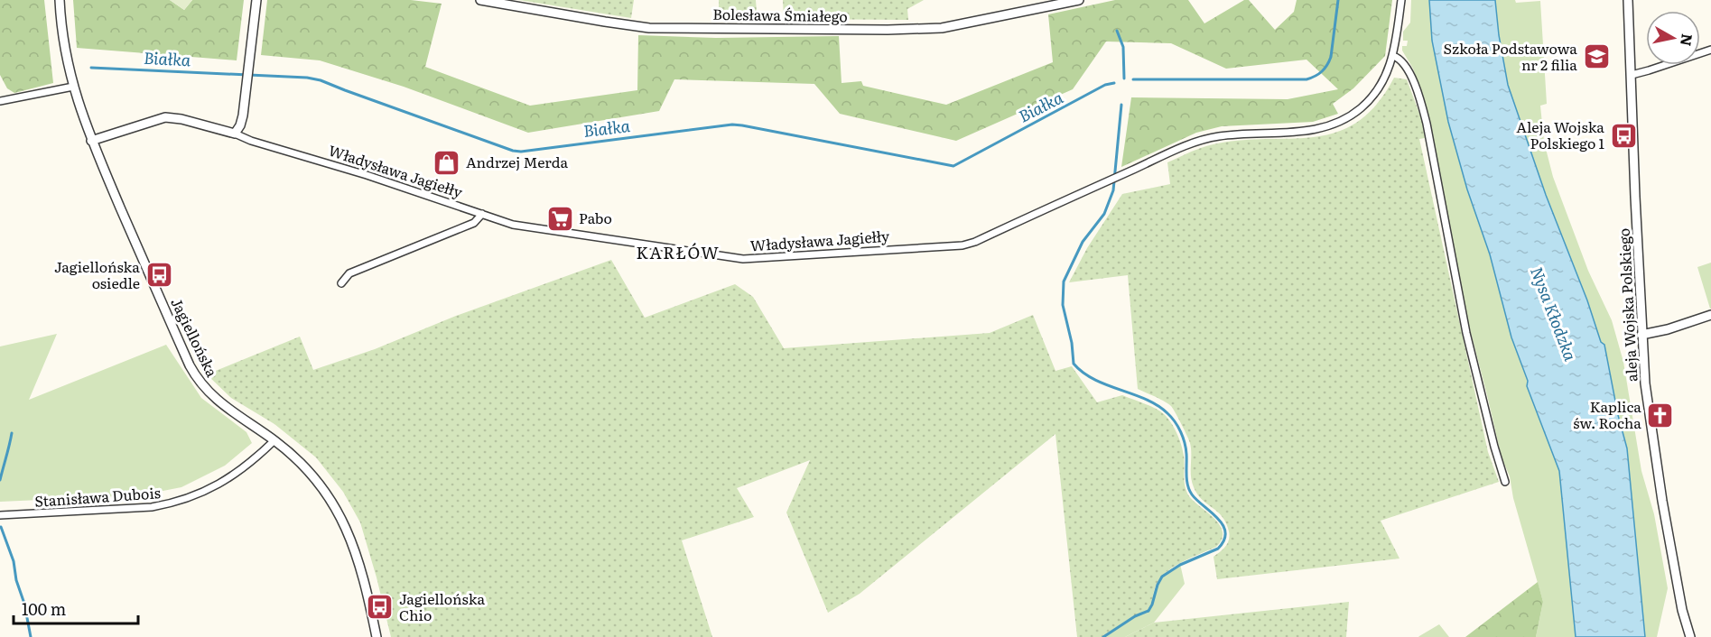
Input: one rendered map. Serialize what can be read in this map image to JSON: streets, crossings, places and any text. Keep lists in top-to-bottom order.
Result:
{
  "streets": {
    "street": [
      "Bolesława Śmiałego",
      "Władysława Jagiełły",
      "aleja Wojska Polskiego",
      "Jagiellońska",
      "Stanisława Dubois"
    ]
  },
  "crossings": [
    ["Władysława Jagiełły", "Jagiellońska"],
    ["Jagiellońska", "Stanisława Dubois"]
  ],
  "districts": ["KARŁÓW"],
  "water": ["Białka", "Nysa Kłodzka"],
  "places": {
    "school or university": ["Szkoła Podstawowa nr 2 filia"],
    "bus stop": ["Aleja Wojska Polskiego 1", "Jagiellońska osiedle", "Jagiellońska Chio"],
    "shop": ["Andrzej Merda"],
    "supermarket": ["Pabo"],
    "church": ["Kaplica św. Rocha"]
  },
  "scale_bar": "100 m",
  "north": "right"
}
